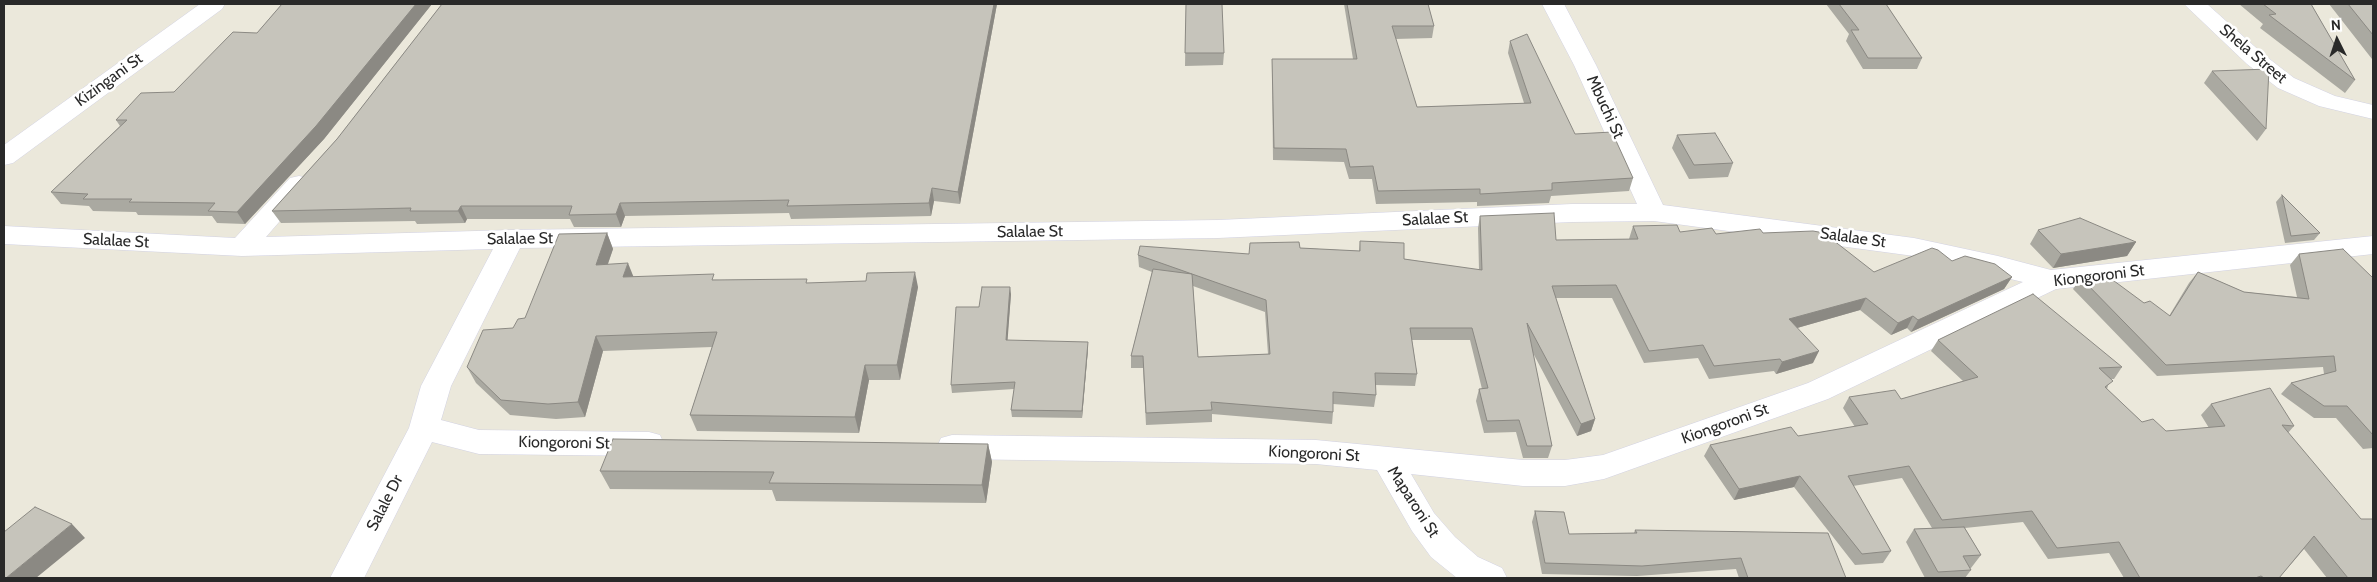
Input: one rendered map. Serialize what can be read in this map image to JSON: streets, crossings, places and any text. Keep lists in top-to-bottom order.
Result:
{
  "streets": {
    "street": [
      "Shela Street",
      "Kizingani St",
      "Mbuchi St",
      "Salalae St",
      "Kiongoroni St",
      "Maparoni St",
      "Salale Dr"
    ]
  },
  "crossings": [
    ["Mbuchi St", "Salalae St"],
    ["Salalae St", "Kiongoroni St"],
    ["Kiongoroni St", "Maparoni St"],
    ["Kiongoroni St", "Salale Dr"]
  ],
  "north": "top"
}
